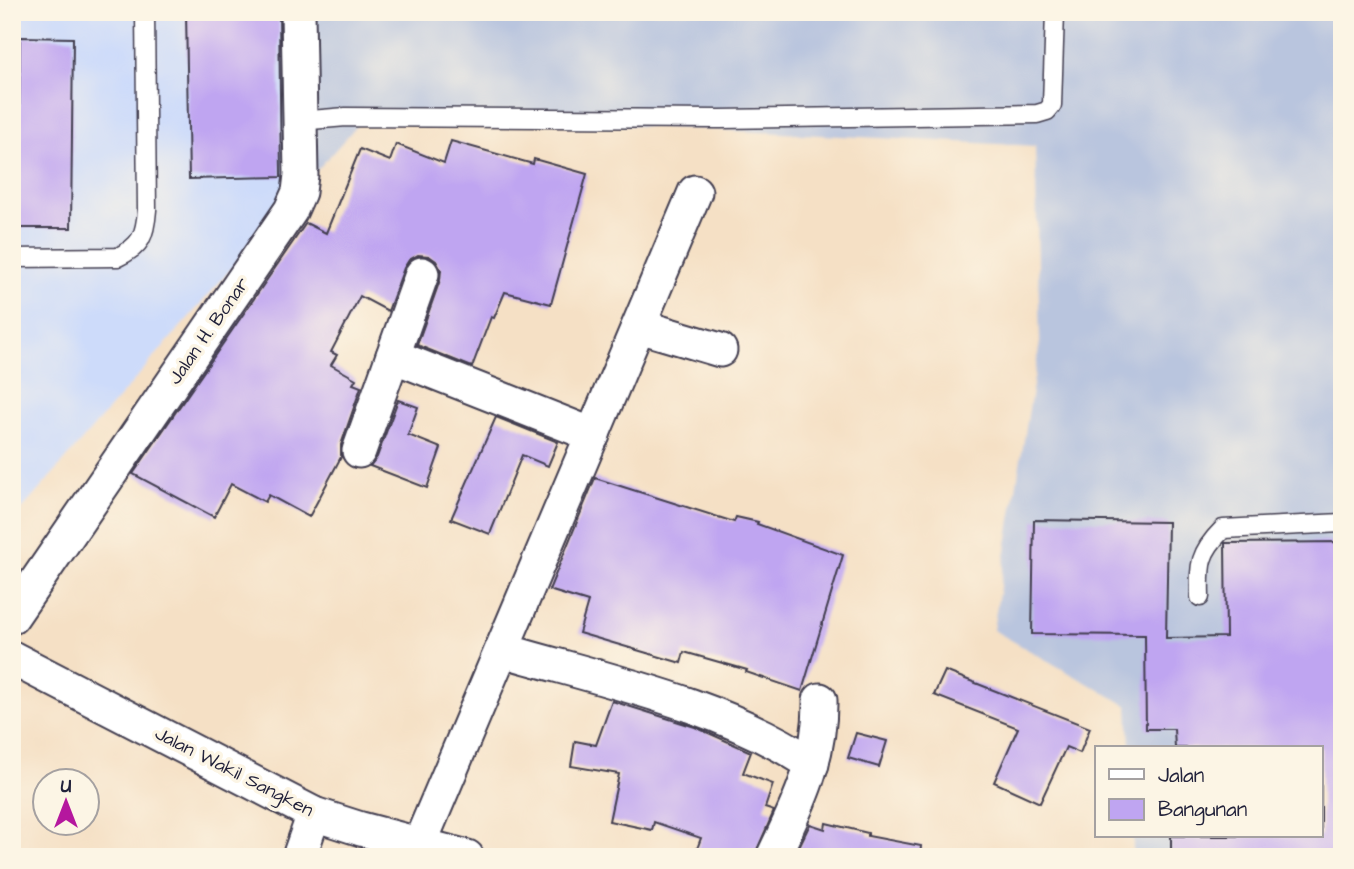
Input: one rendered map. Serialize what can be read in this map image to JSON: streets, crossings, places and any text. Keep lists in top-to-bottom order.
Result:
{
  "streets": {
    "street": ["Jalan H. Bonar", "Jalan Wakil Sangken"]
  },
  "legend": ["Jalan", "Bangunan"],
  "north": "top"
}
